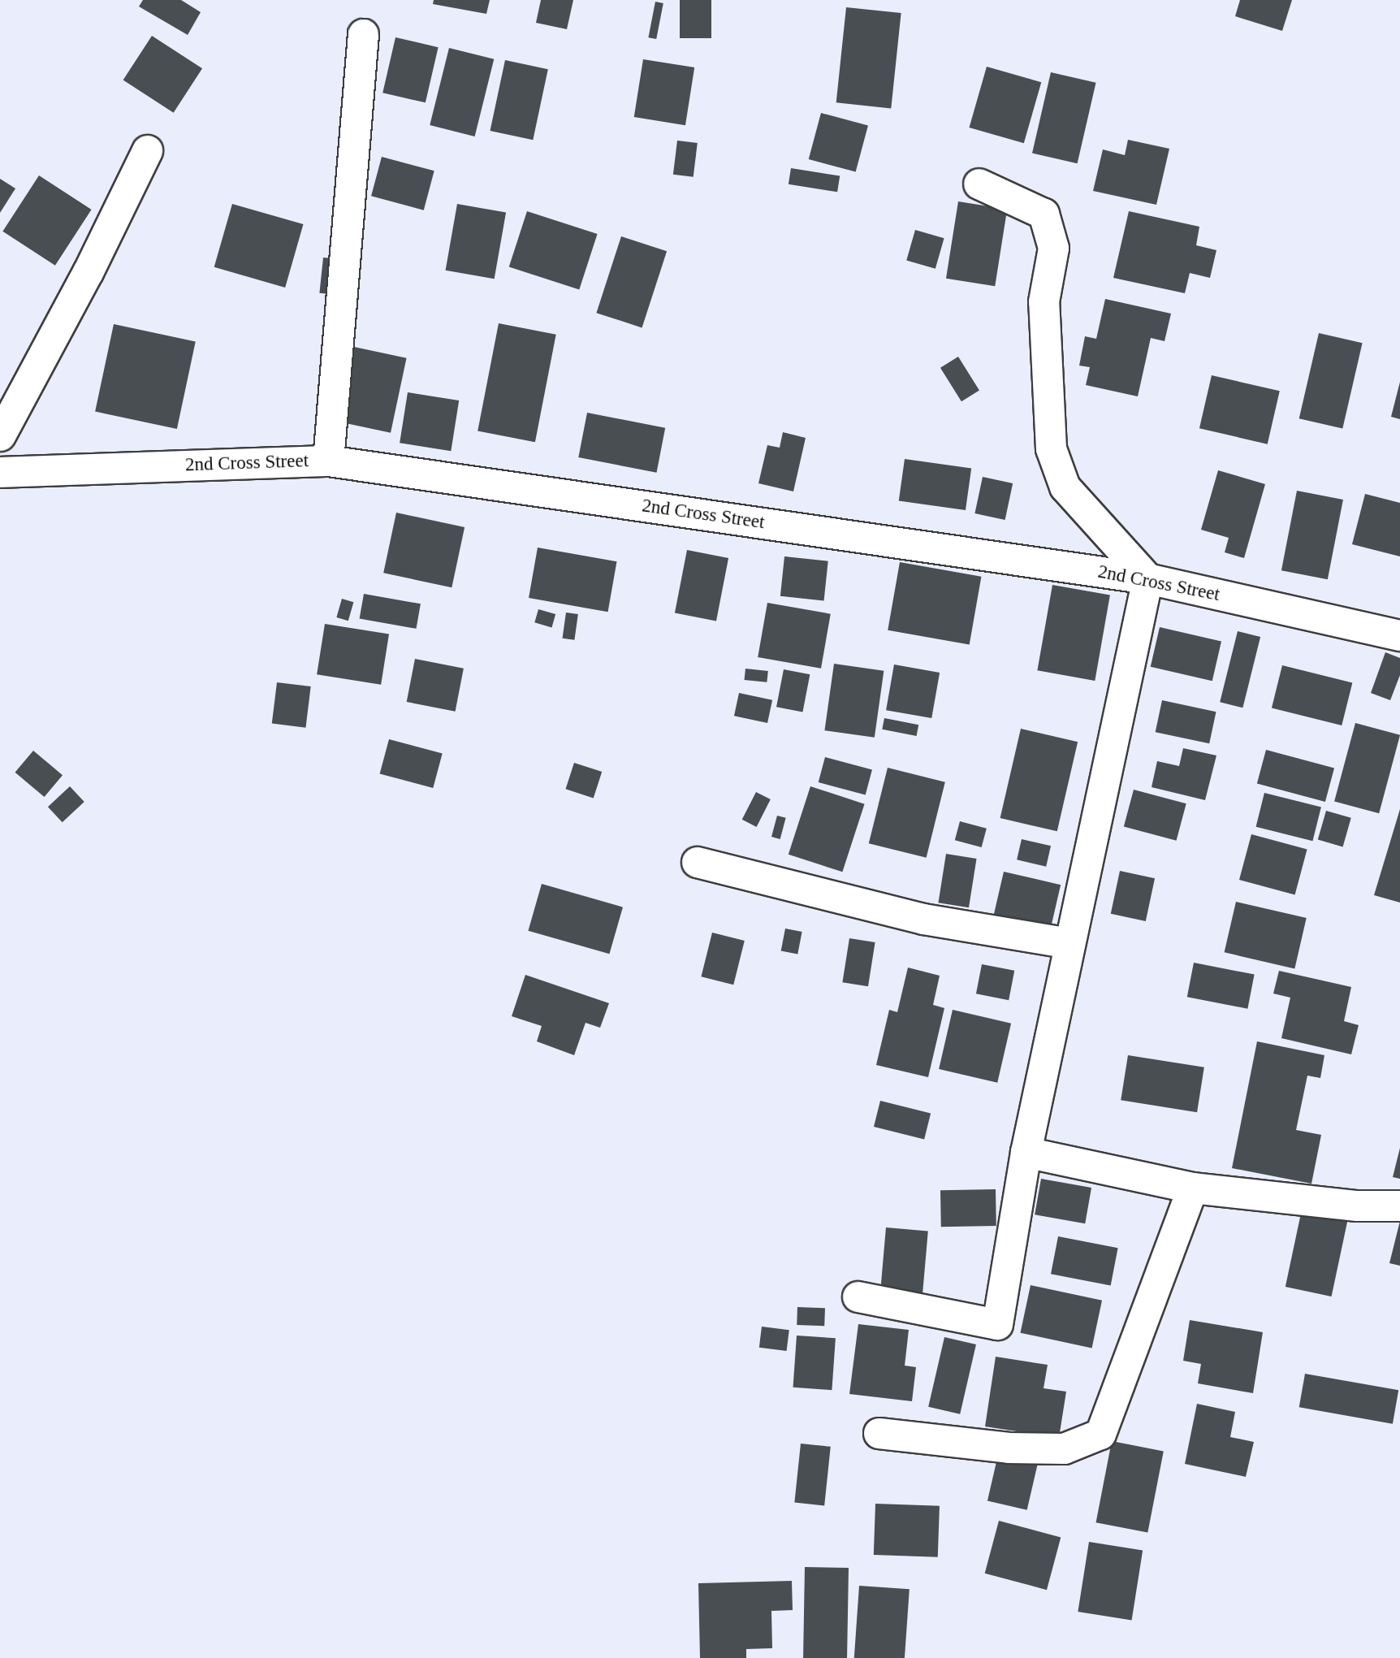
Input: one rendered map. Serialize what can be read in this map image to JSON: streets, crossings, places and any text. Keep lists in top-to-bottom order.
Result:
{
  "streets": {
    "street": ["2nd Cross Street"]
  }
}
